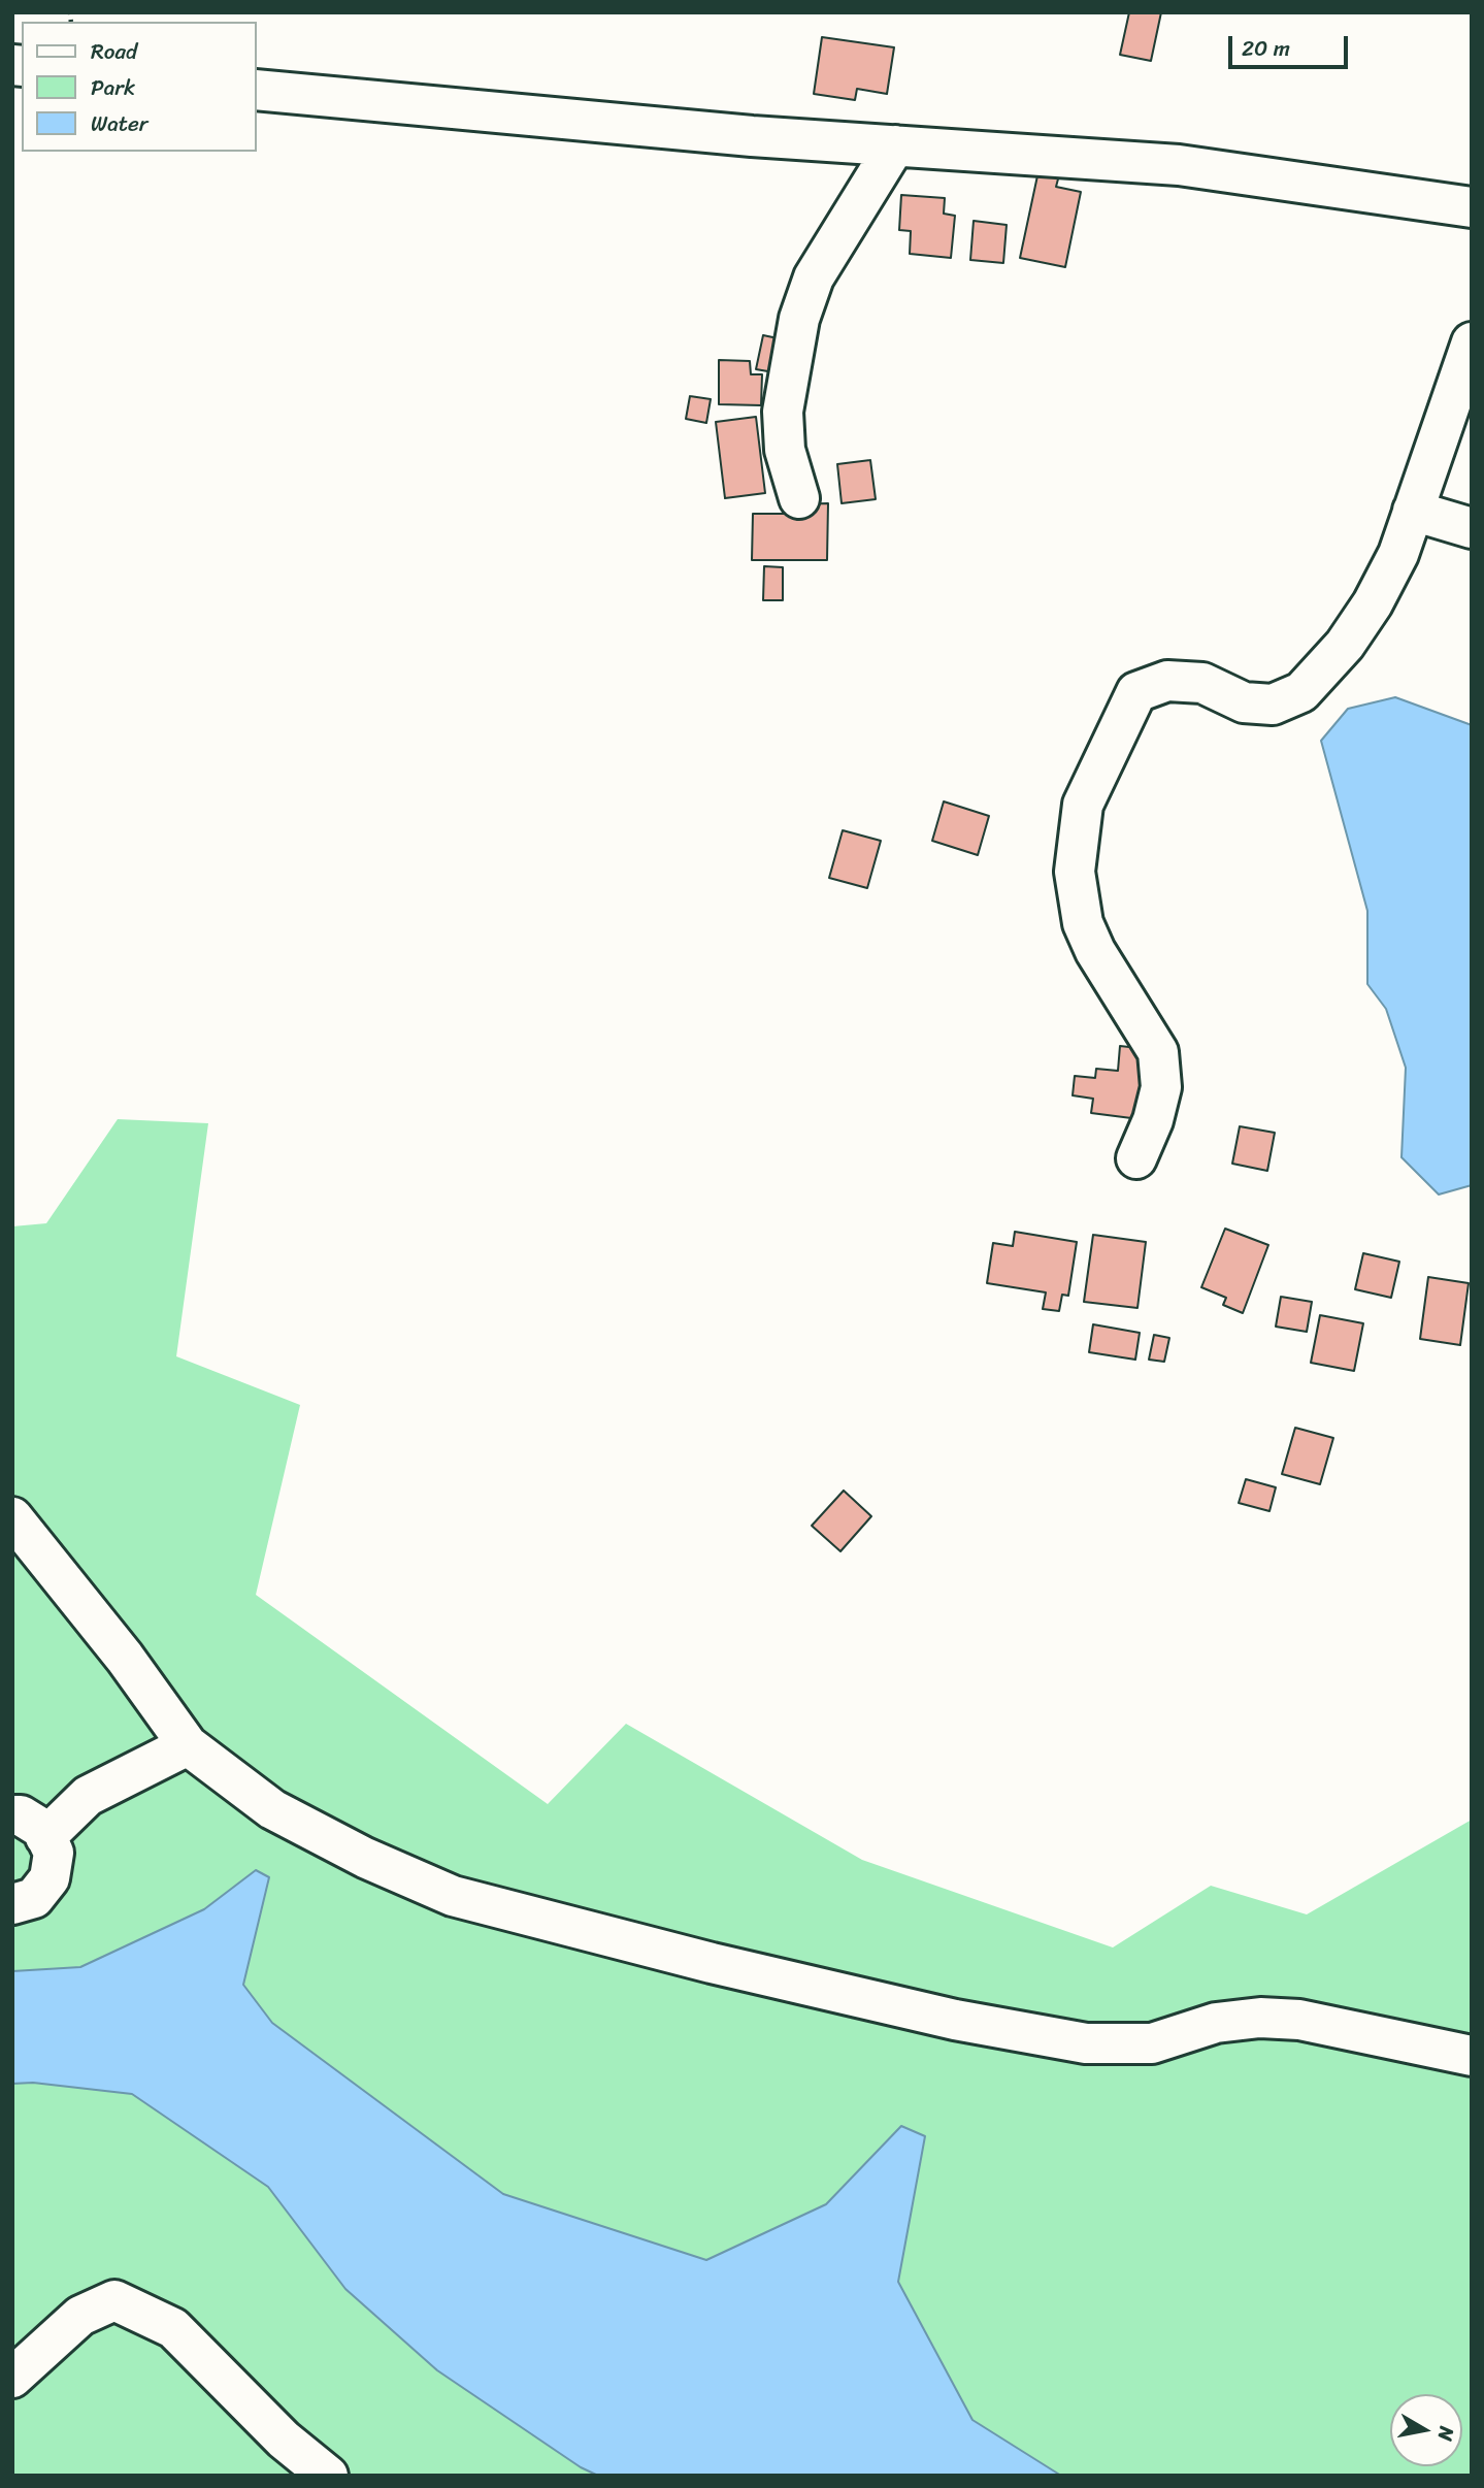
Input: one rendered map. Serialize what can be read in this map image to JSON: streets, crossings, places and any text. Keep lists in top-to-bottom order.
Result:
{
  "legend": ["Road", "Park", "Water"],
  "scale_bar": "20 m",
  "north": "right"
}
